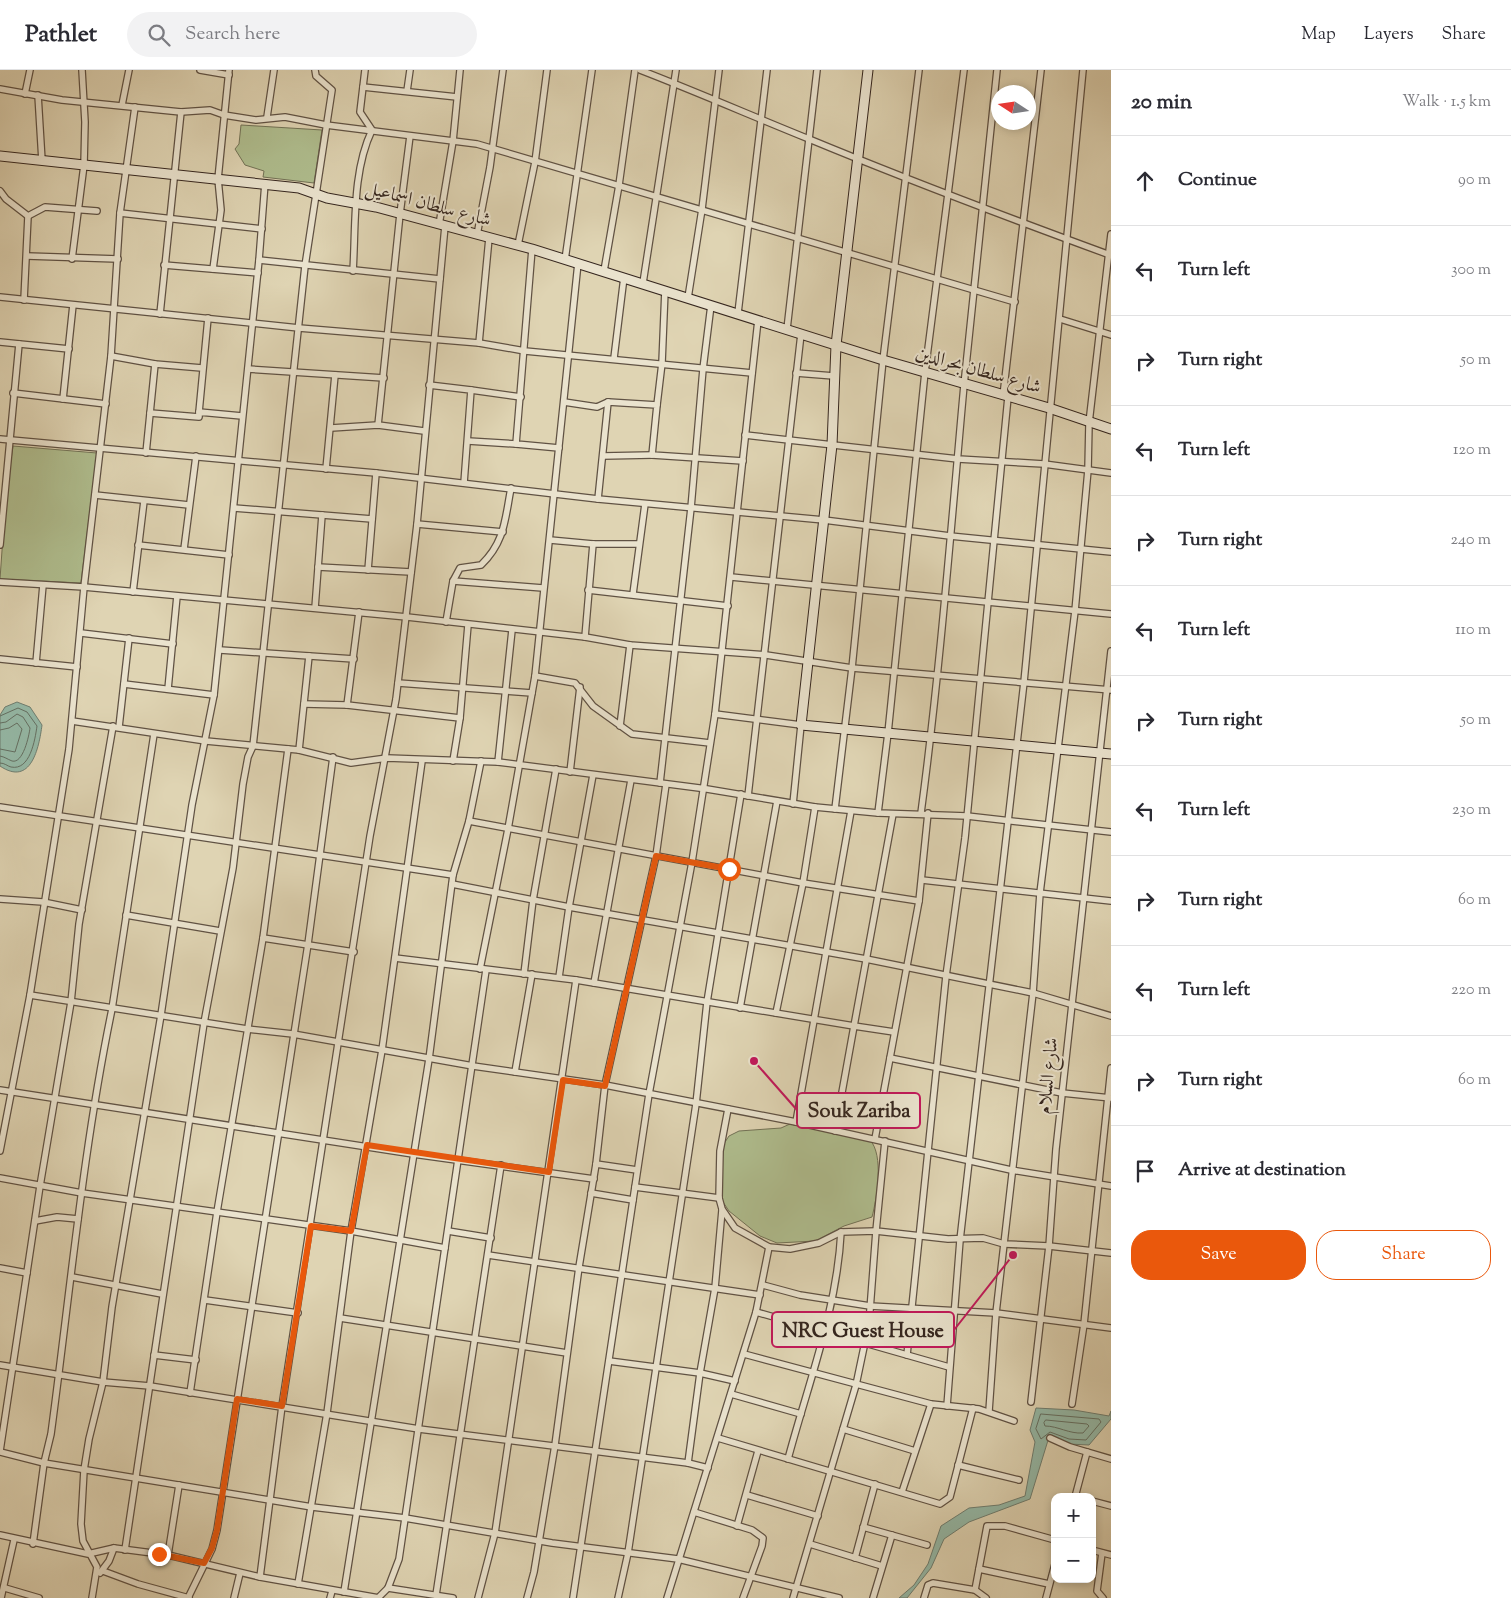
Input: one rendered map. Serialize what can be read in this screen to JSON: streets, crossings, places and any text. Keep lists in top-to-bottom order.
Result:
{
  "streets": {
    "street": ["شارع سلطان اسماعيل", "شارع سلطان بحرالدين", "شارع السلام"]
  },
  "crossings": [
    ["شارع سلطان اسماعيل", "شارع سلطان بحرالدين"]
  ],
  "places": ["Souk Zariba", "NRC Guest House"],
  "north": "left",
  "page": {
    "header": "Pathlet",
    "search": "Search here",
    "nav": ["Map", "Layers", "Share"],
    "heading": ["20 min", "Walk · 1.5 km"],
    "list": [
      ["Continue", "90 m"],
      ["Turn left", "300 m"],
      ["Turn right", "50 m"],
      ["Turn left", "120 m"],
      ["Turn right", "240 m"],
      ["Turn left", "110 m"],
      ["Turn right", "50 m"],
      ["Turn left", "230 m"],
      ["Turn right", "60 m"],
      ["Turn left", "220 m"],
      ["Turn right", "60 m"],
      "Arrive at destination"
    ],
    "buttons": ["Save", "Share"],
    "map_buttons": ["+", "−"]
  }
}
